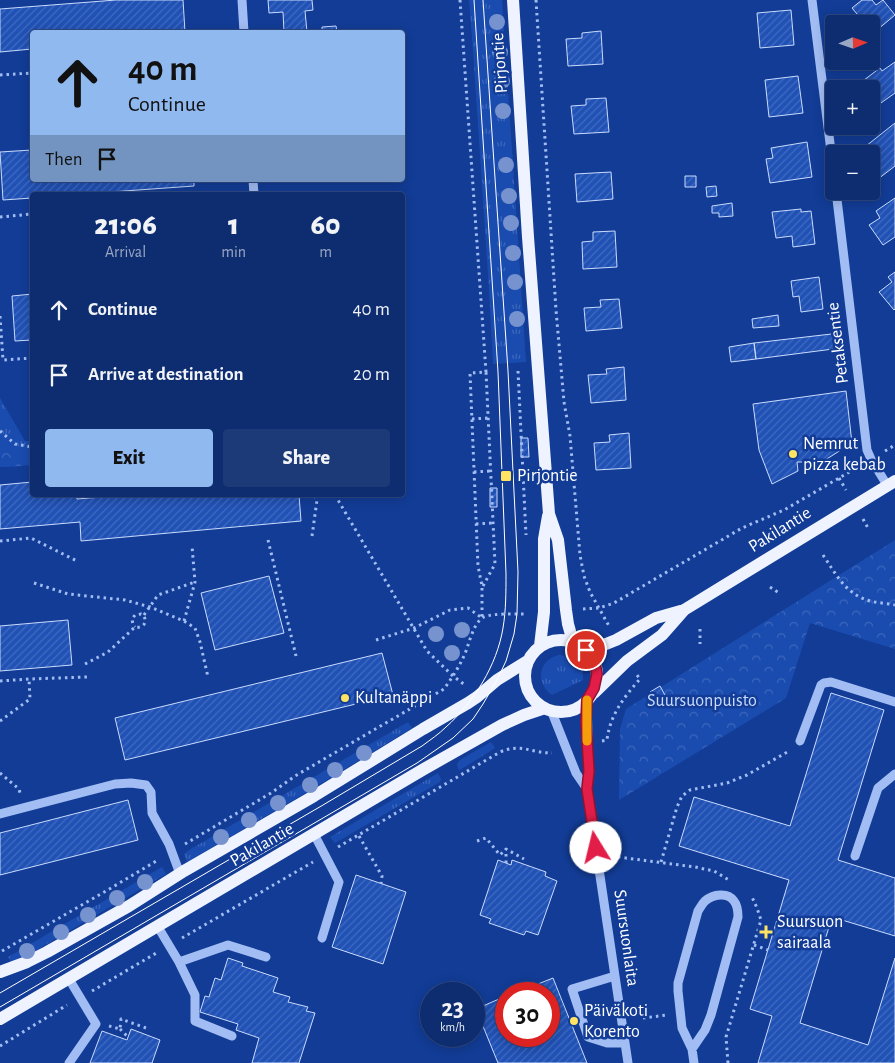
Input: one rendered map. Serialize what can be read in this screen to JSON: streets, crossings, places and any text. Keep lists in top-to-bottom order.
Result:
{
  "streets": {
    "main road": ["Pirjontie", "Pakilantie"],
    "street": ["Petaksentie", "Suursuonlaita"]
  },
  "crossings": [
    ["Pirjontie", "Pakilantie"],
    ["Pirjontie", "Suursuonlaita"],
    ["Petaksentie", "Pakilantie"],
    ["Pakilantie", "Suursuonlaita"]
  ],
  "parks": ["Suursuonpuisto"],
  "places": {
    "other": ["Nemrut pizza kebab", "Kultanäppi", "Päiväkoti Korento"],
    "transit": ["Pirjontie"],
    "health": ["Suursuon sairaala"]
  },
  "north": "right",
  "page": {
    "map_buttons": ["+", "−"],
    "turn": ["40 m", "Continue"],
    "then": "Then",
    "eta": [
      "21:06",
      "Arrival",
      "1",
      "min",
      "60",
      "m"
    ],
    "list": [
      {
        "name": "Continue",
        "value": "40 m"
      },
      {
        "name": "Arrive at destination",
        "value": "20 m"
      }
    ],
    "buttons": ["Exit", "Share"],
    "speed": "23 km/h",
    "limit": "30"
  }
}
